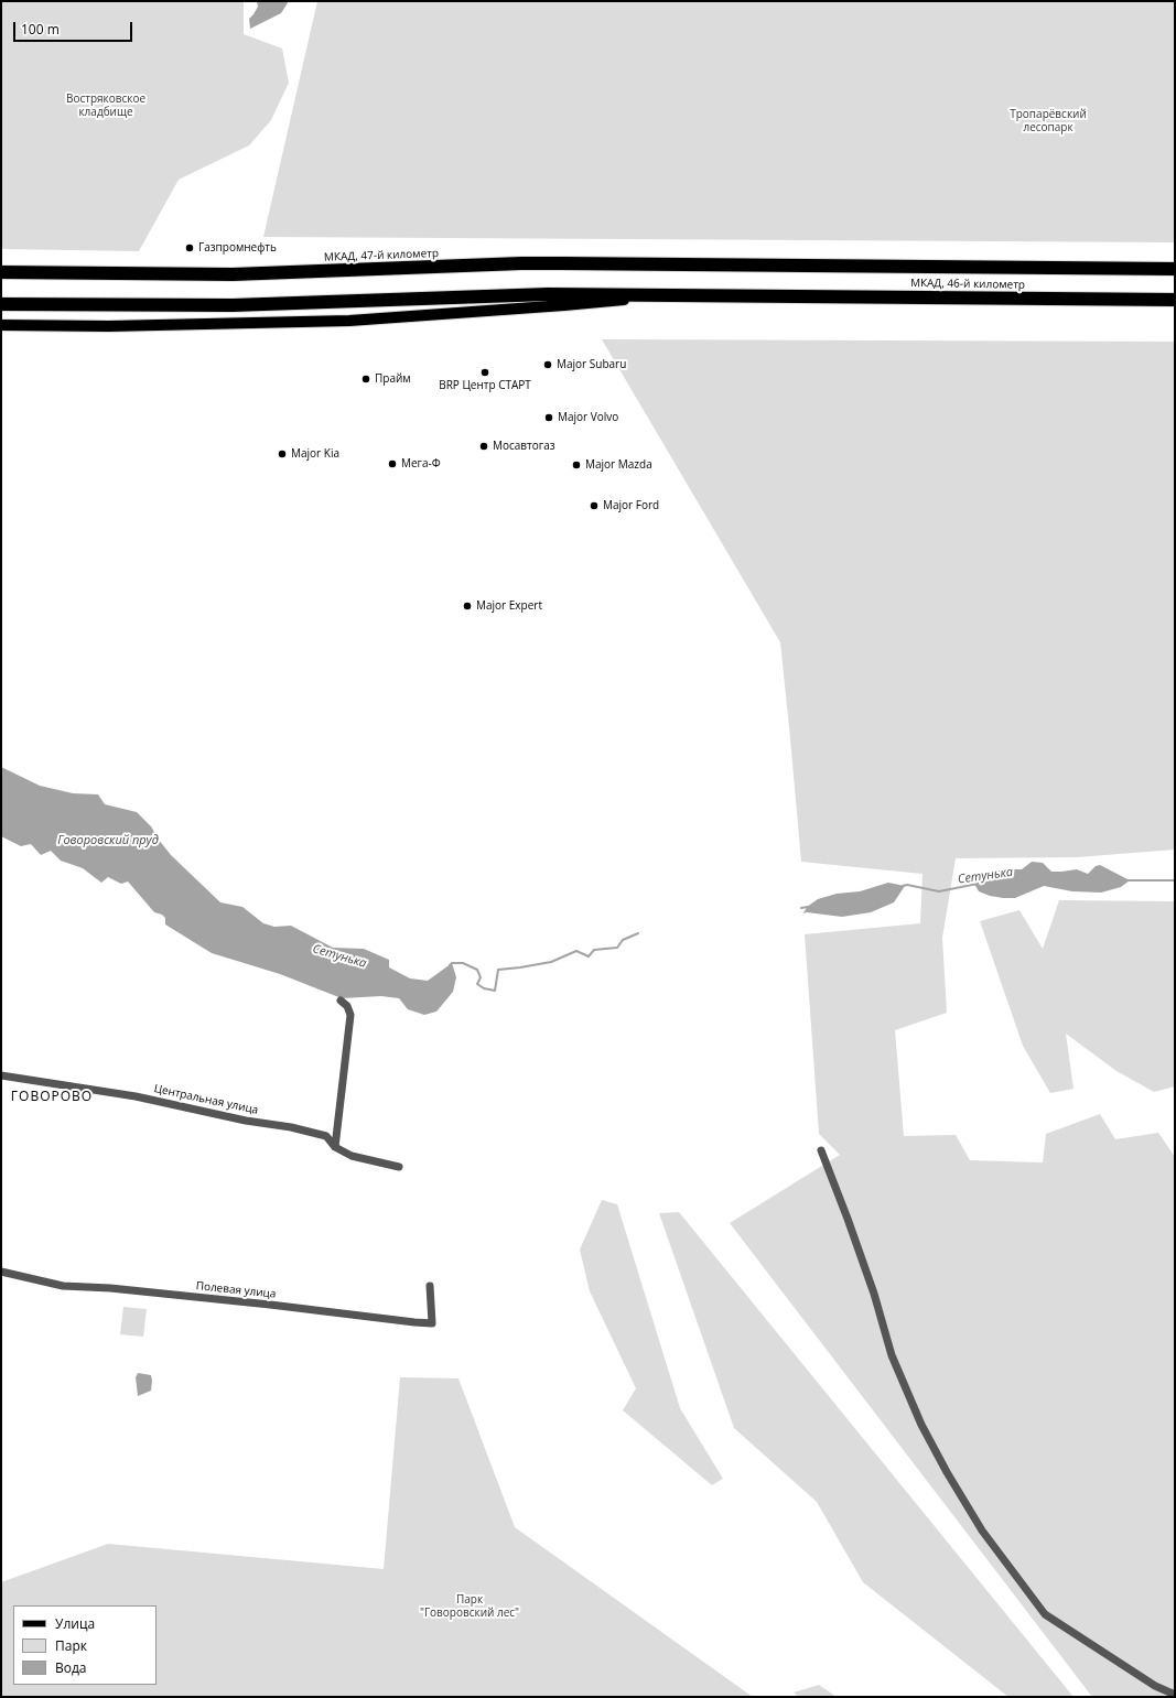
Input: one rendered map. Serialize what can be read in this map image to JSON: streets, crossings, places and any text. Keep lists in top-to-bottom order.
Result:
{
  "streets": {
    "highway": ["МКАД, 47-й километр", "МКАД, 46-й километр"],
    "street": ["Центральная улица", "Полевая улица"]
  },
  "crossings": [
    ["МКАД, 47-й километр", "МКАД, 46-й километр"]
  ],
  "districts": ["ГОВОРОВО"],
  "water": ["Говоровский пруд", "Сетунька"],
  "parks": ["Востряковское кладбище", "Тропарёвский лесопарк", "Парк \"Говоровский лес\""],
  "places": [
    "Газпромнефть",
    "Major Subaru",
    "BRP Центр СТАРТ",
    "Прайм",
    "Major Volvo",
    "Мосавтогаз",
    "Major Kia",
    "Мега-Ф",
    "Major Mazda",
    "Major Ford",
    "Major Expert"
  ],
  "legend": ["Улица", "Парк", "Вода"],
  "scale_bar": "100 m"
}
